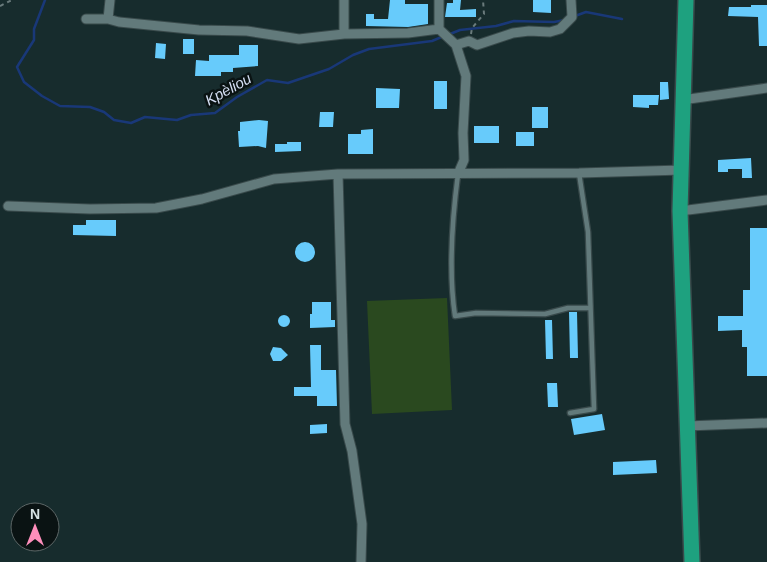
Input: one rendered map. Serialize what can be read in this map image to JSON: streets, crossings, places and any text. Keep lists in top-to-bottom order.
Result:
{
  "water": ["Kpèliou"],
  "north": "top"
}
